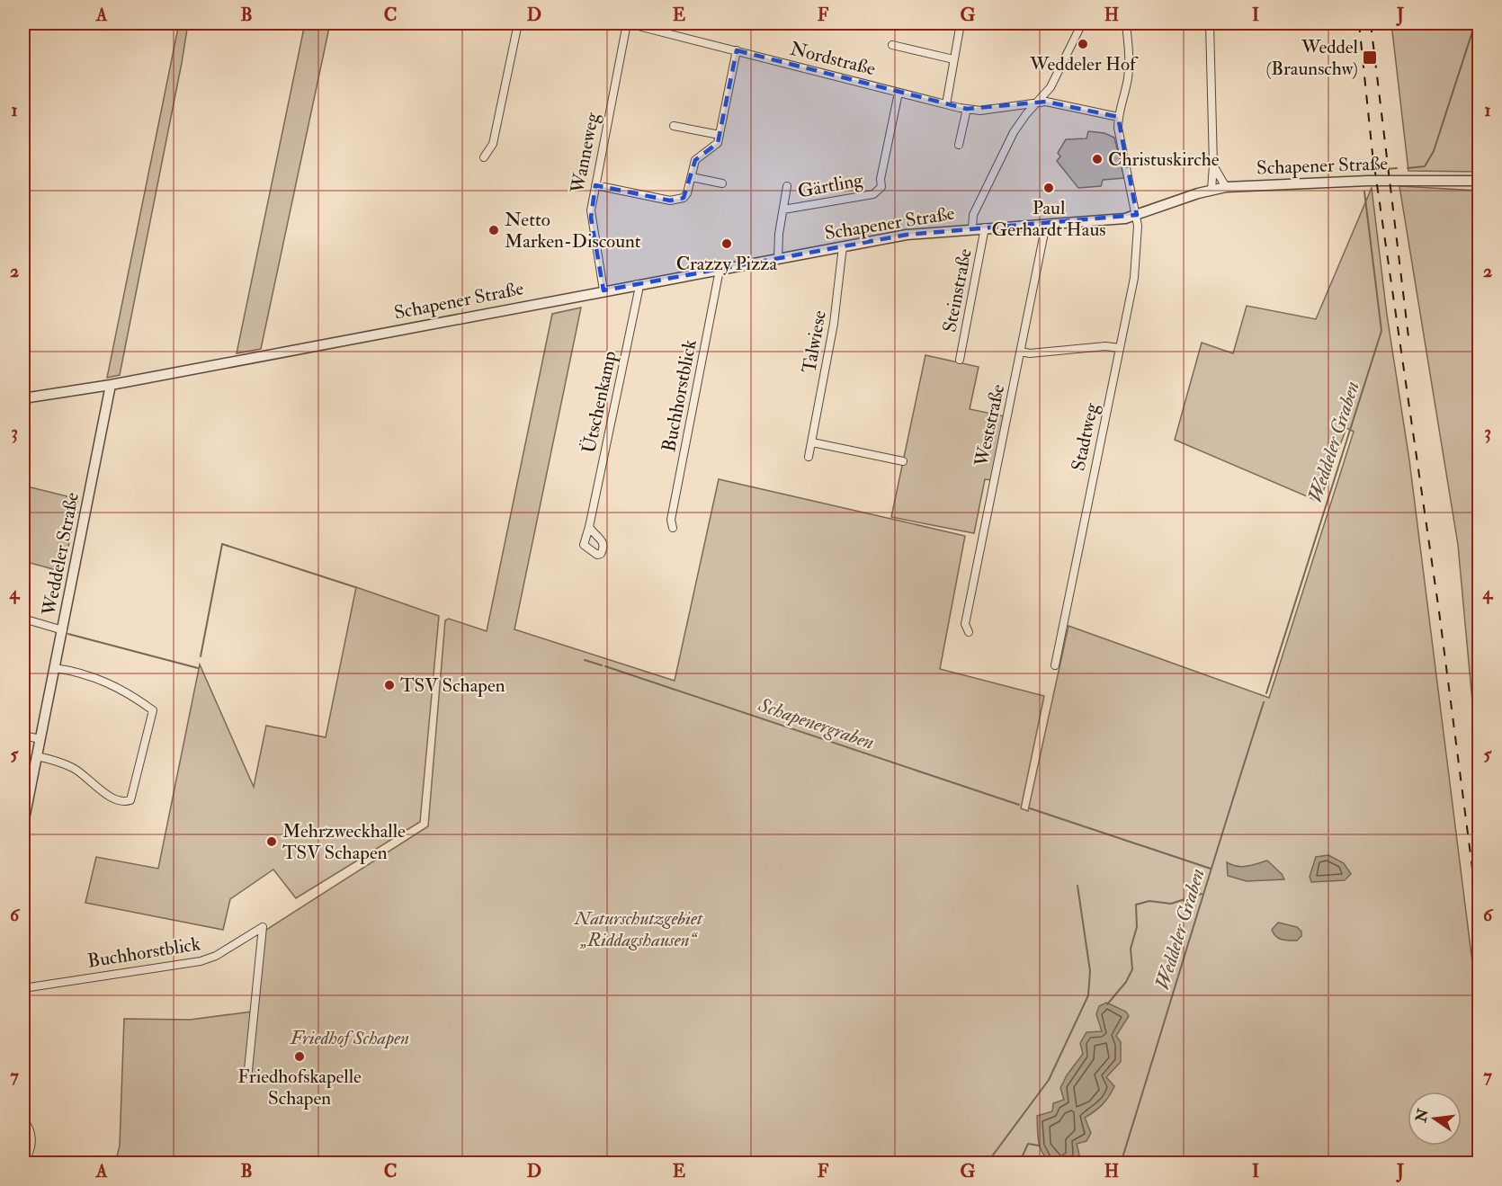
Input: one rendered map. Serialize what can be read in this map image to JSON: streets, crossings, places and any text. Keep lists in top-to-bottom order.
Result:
{
  "streets": {
    "street": [
      "Nordstraße",
      "Wanneweg",
      "Schapener Straße",
      "Gärtling",
      "Steinstraße",
      "Talwiese",
      "Buchhorstblick",
      "Ütschenkamp",
      "Weststraße",
      "Stadtweg",
      "Weddeler Straße"
    ]
  },
  "crossings": [
    ["Nordstraße", "Wanneweg"],
    ["Nordstraße", "Gärtling"],
    ["Nordstraße", "Stadtweg"],
    ["Wanneweg", "Schapener Straße"],
    ["Schapener Straße", "Gärtling"],
    ["Schapener Straße", "Steinstraße"],
    ["Schapener Straße", "Talwiese"],
    ["Schapener Straße", "Buchhorstblick"],
    ["Schapener Straße", "Ütschenkamp"],
    ["Schapener Straße", "Weststraße"],
    ["Schapener Straße", "Stadtweg"],
    ["Schapener Straße", "Weddeler Straße"]
  ],
  "water": ["Weddeler Graben", "Schapenergraben"],
  "parks": ["Naturschutzgebiet „Riddagshausen“", "Friedhof Schapen"],
  "places": {
    "other": [
      "Weddeler Hof",
      "Christuskirche",
      "Paul Gerhardt Haus",
      "Netto Marken-Discount",
      "Crazzy Pizza",
      "TSV Schapen",
      "Mehrzweckhalle TSV Schapen",
      "Friedhofskapelle Schapen"
    ],
    "transit": ["Weddel (Braunschw)"]
  },
  "north": "left",
  "grid": {
    "columns": [
      "A",
      "B",
      "C",
      "D",
      "E",
      "F",
      "G",
      "H",
      "I",
      "J"
    ],
    "rows": [
      "1",
      "2",
      "3",
      "4",
      "5",
      "6",
      "7"
    ]
  }
}
